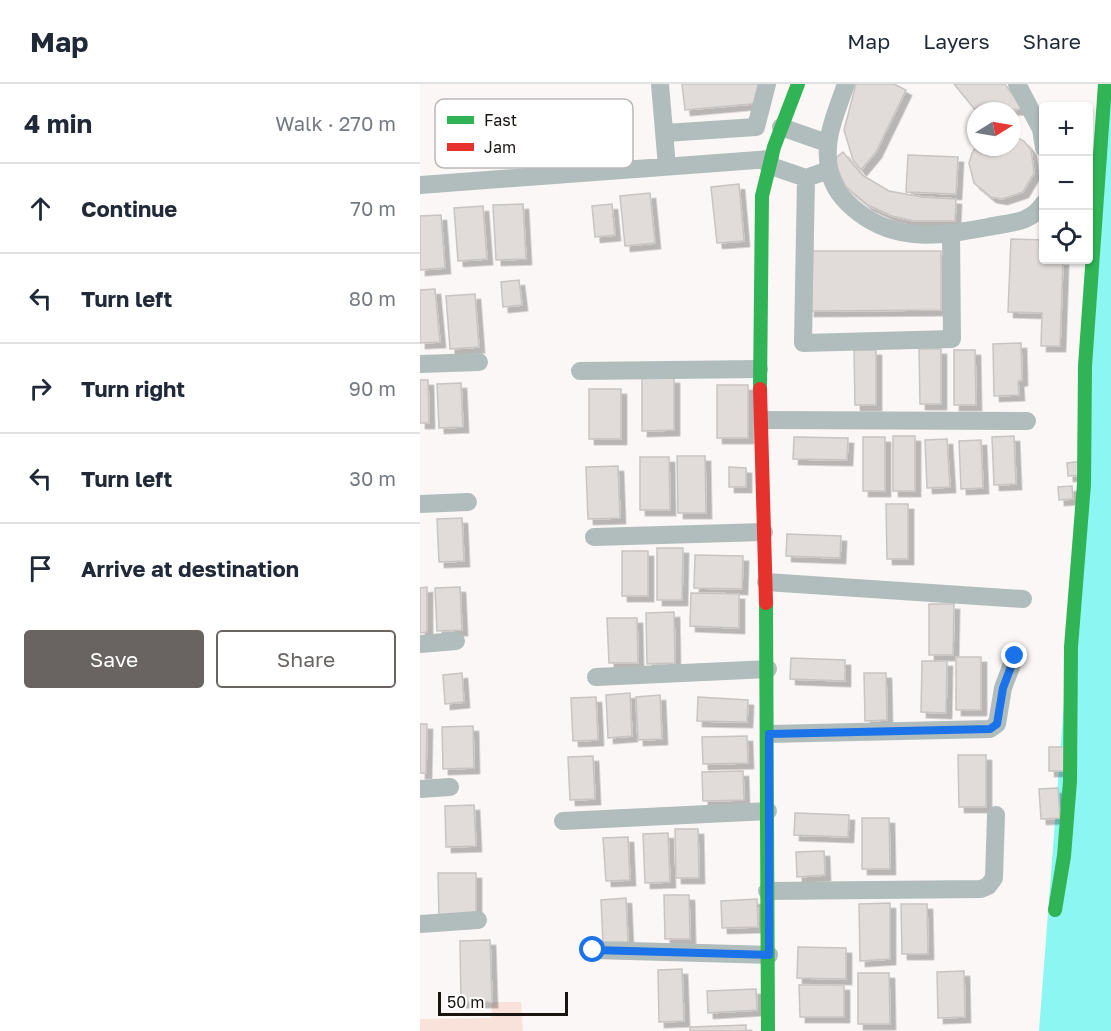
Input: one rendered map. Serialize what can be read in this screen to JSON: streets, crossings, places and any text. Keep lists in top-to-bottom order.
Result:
{
  "legend": ["Fast", "Jam"],
  "scale_bar": "50 m",
  "north": "right",
  "page": {
    "header": "Map",
    "nav": ["Map", "Layers", "Share"],
    "heading": ["4 min", "Walk · 270 m"],
    "map_buttons": ["+", "−"],
    "list": [
      ["Continue", "70 m"],
      ["Turn left", "80 m"],
      ["Turn right", "90 m"],
      ["Turn left", "30 m"],
      "Arrive at destination"
    ],
    "buttons": ["Save", "Share"],
    "scale": "50 m"
  }
}
